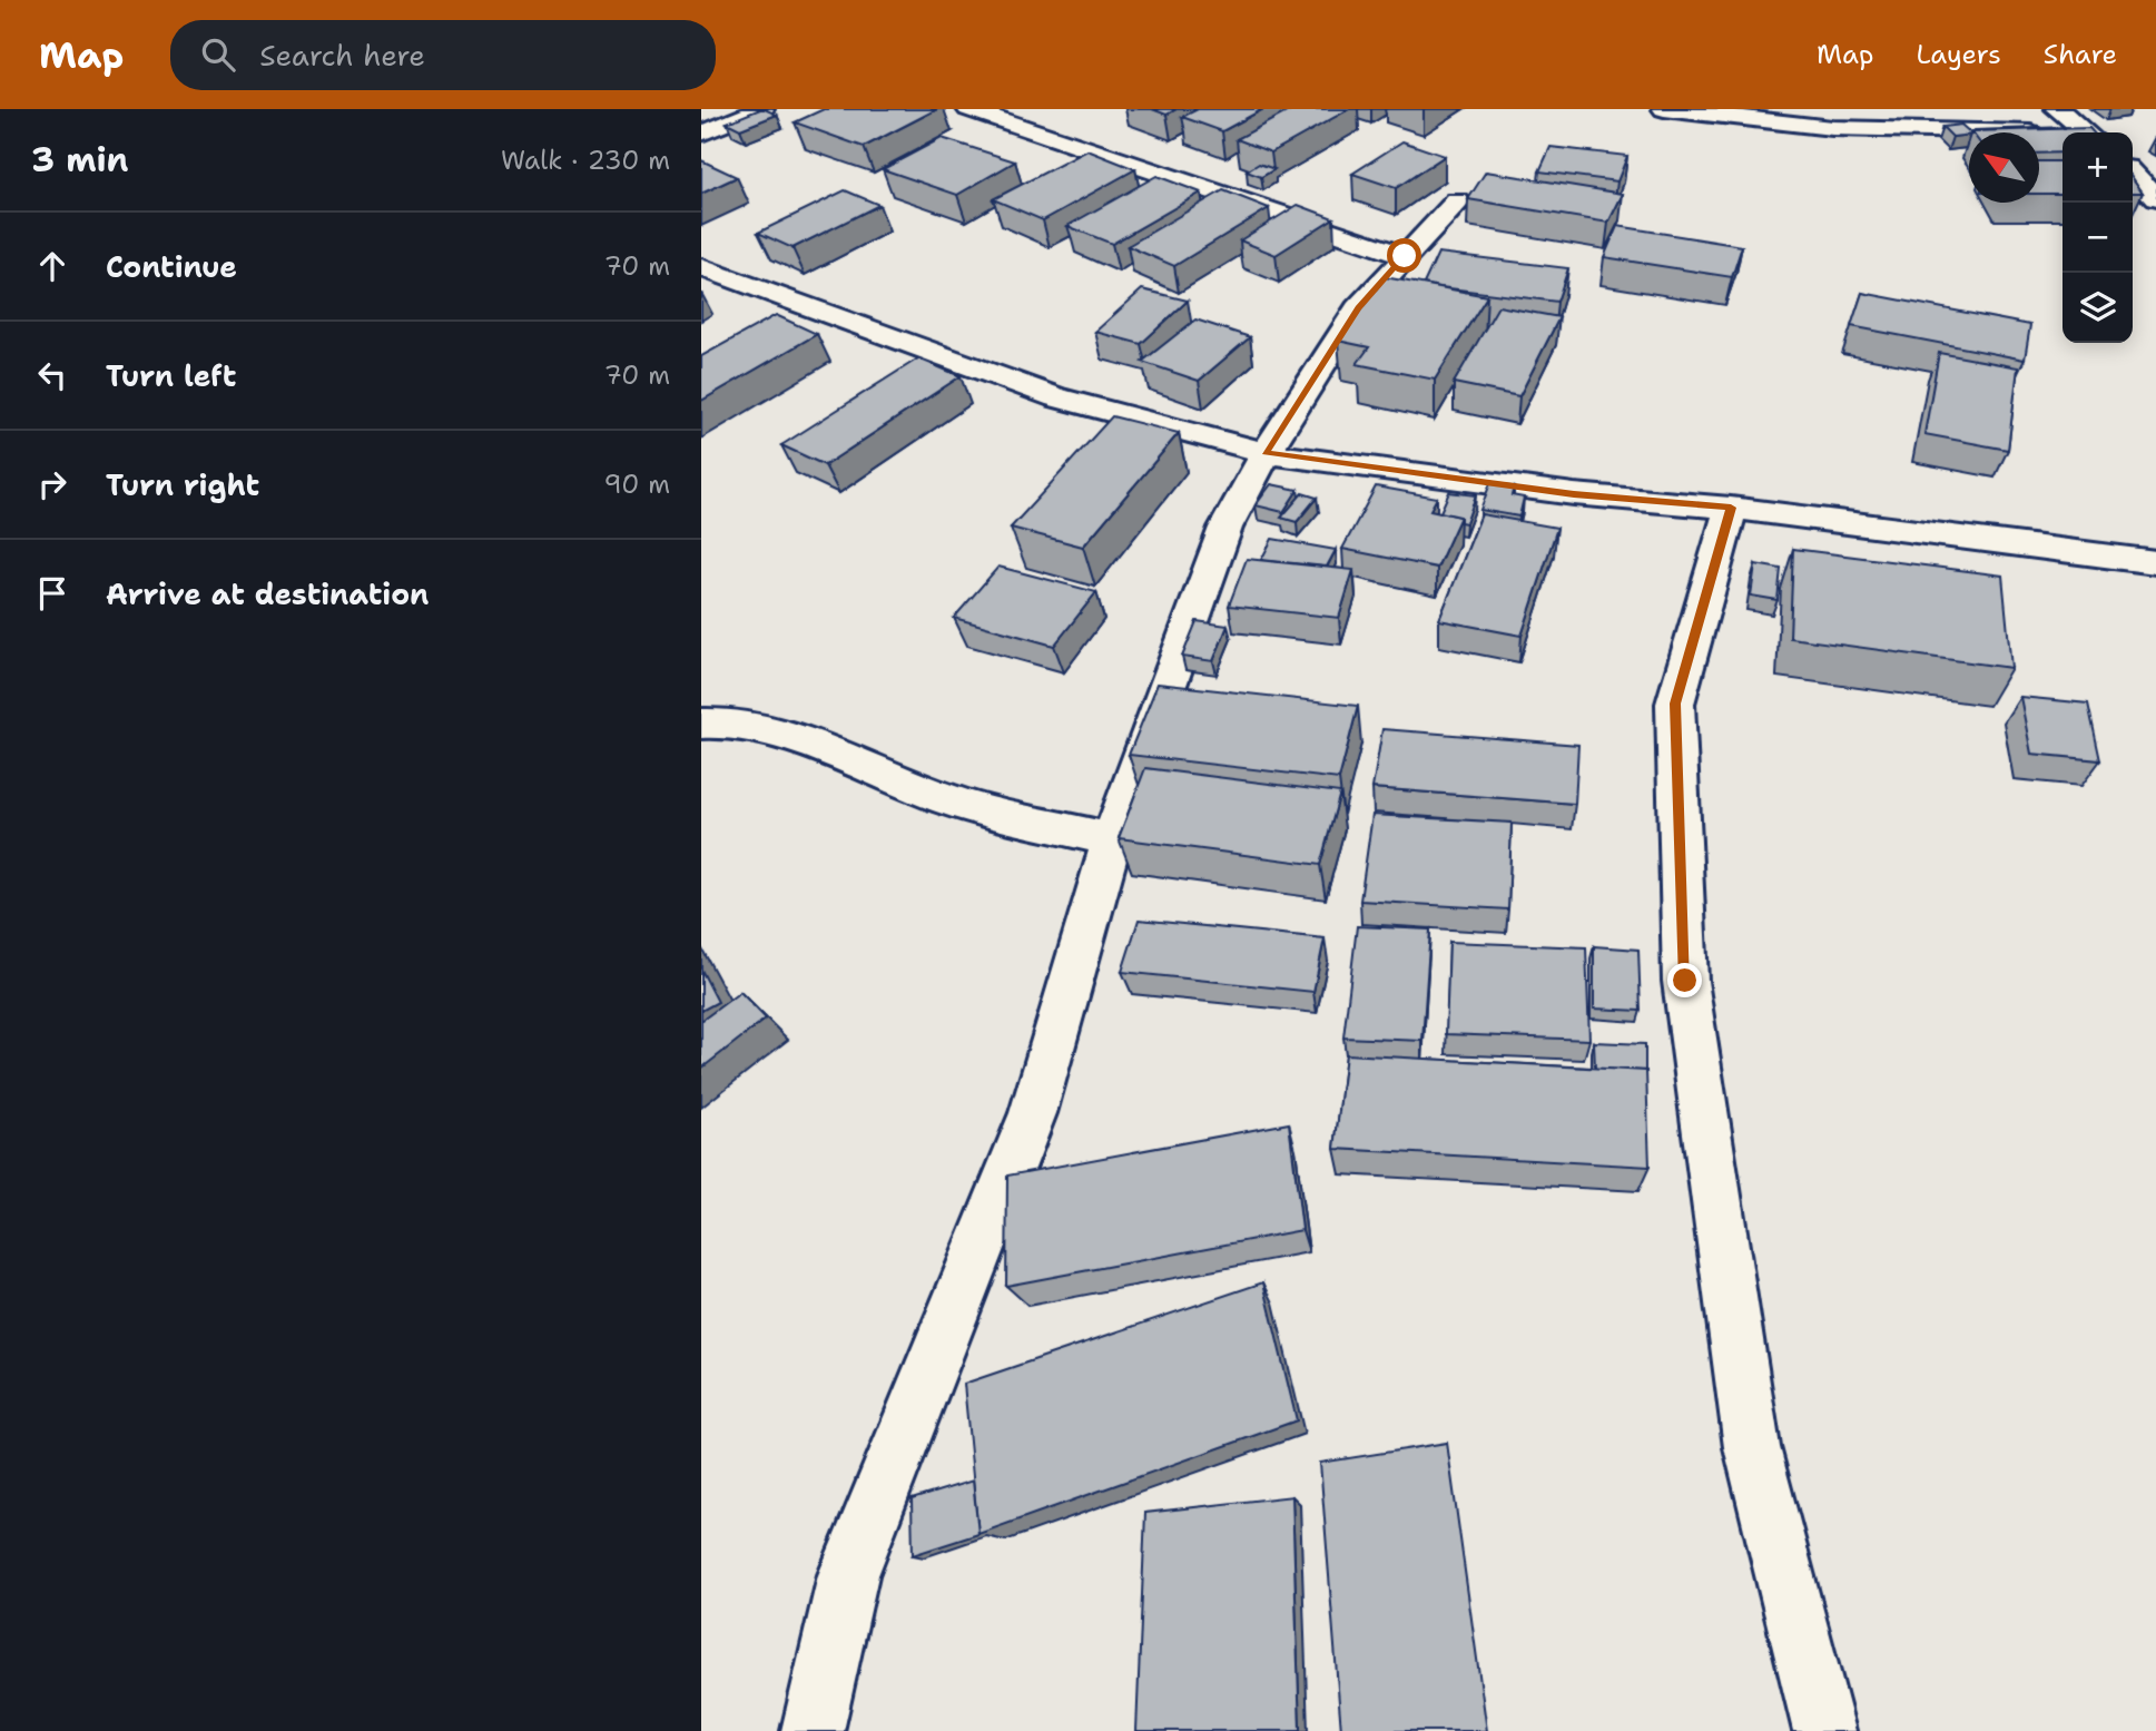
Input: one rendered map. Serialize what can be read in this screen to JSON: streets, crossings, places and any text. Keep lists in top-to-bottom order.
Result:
{
  "north": "top left",
  "page": {
    "header": "Map",
    "search": "Search here",
    "nav": ["Map", "Layers", "Share"],
    "heading": ["3 min", "Walk · 230 m"],
    "map_buttons": ["+", "−"],
    "list": [
      ["Continue", "70 m"],
      ["Turn left", "70 m"],
      ["Turn right", "90 m"],
      "Arrive at destination"
    ]
  }
}
